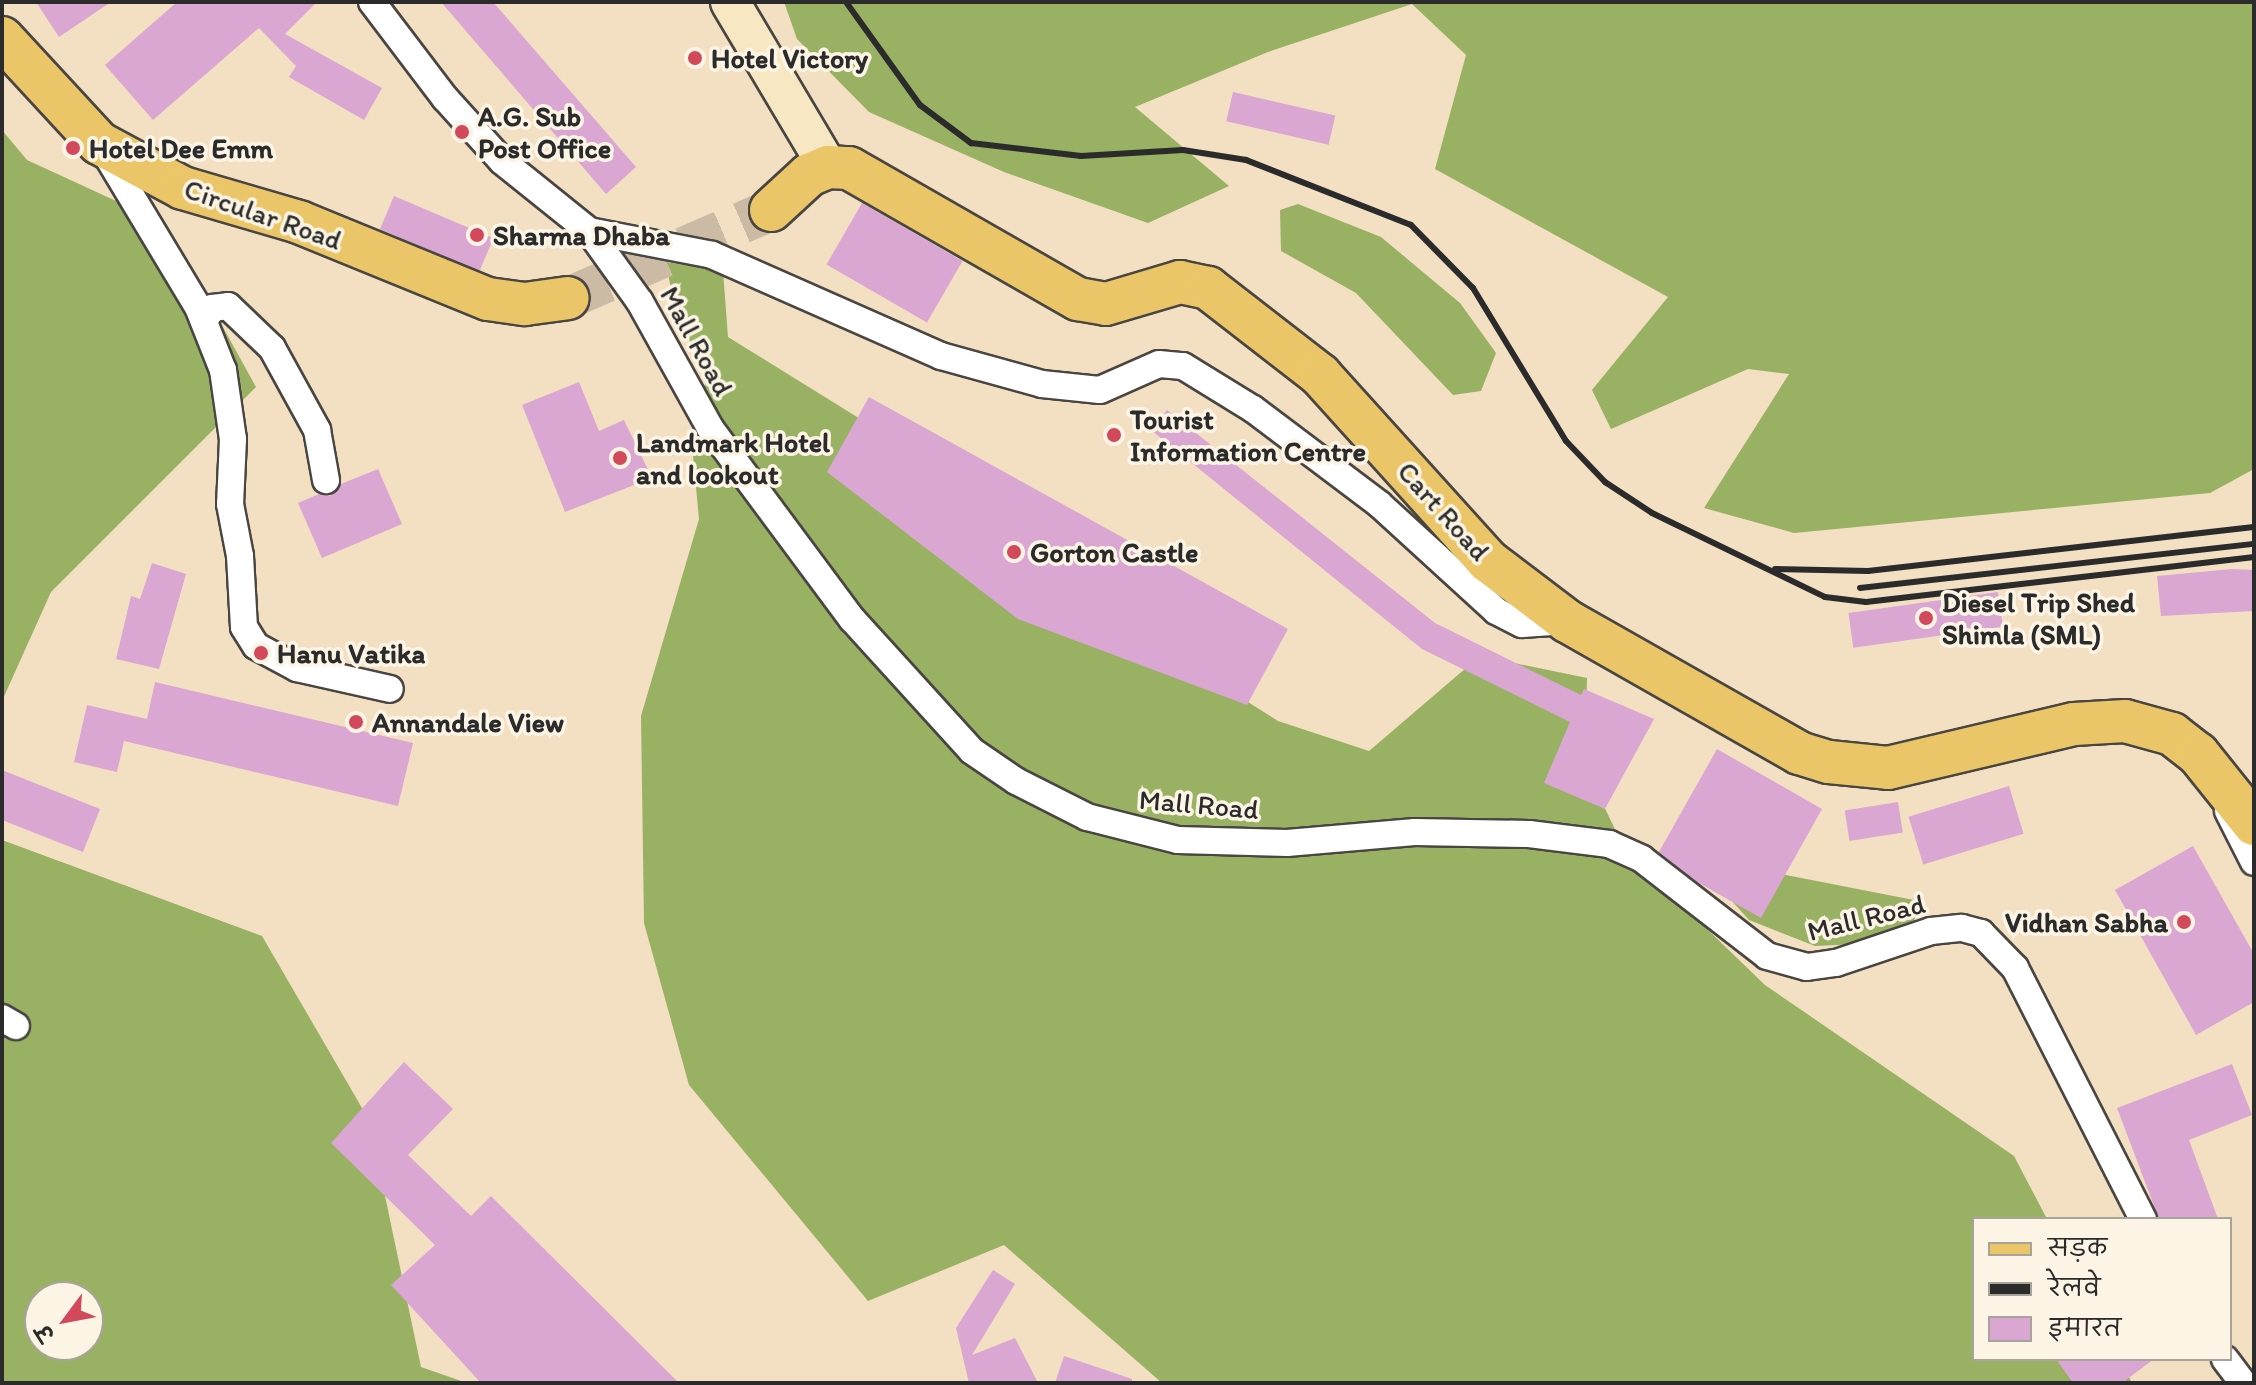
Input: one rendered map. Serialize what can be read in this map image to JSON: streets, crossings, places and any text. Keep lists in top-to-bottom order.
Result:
{
  "streets": {
    "main road": ["Circular Road", "Cart Road"],
    "street": ["Mall Road"]
  },
  "places": [
    "Hotel Victory",
    "A.G. Sub Post Office",
    "Hotel Dee Emm",
    "Sharma Dhaba",
    "Tourist Information Centre",
    "Landmark Hotel and lookout",
    "Gorton Castle",
    "Diesel Trip Shed Shimla (SML)",
    "Hanu Vatika",
    "Annandale View",
    "Vidhan Sabha"
  ],
  "legend": ["सड़क", "रेलवे", "इमारत"],
  "north": "bottom left"
}
